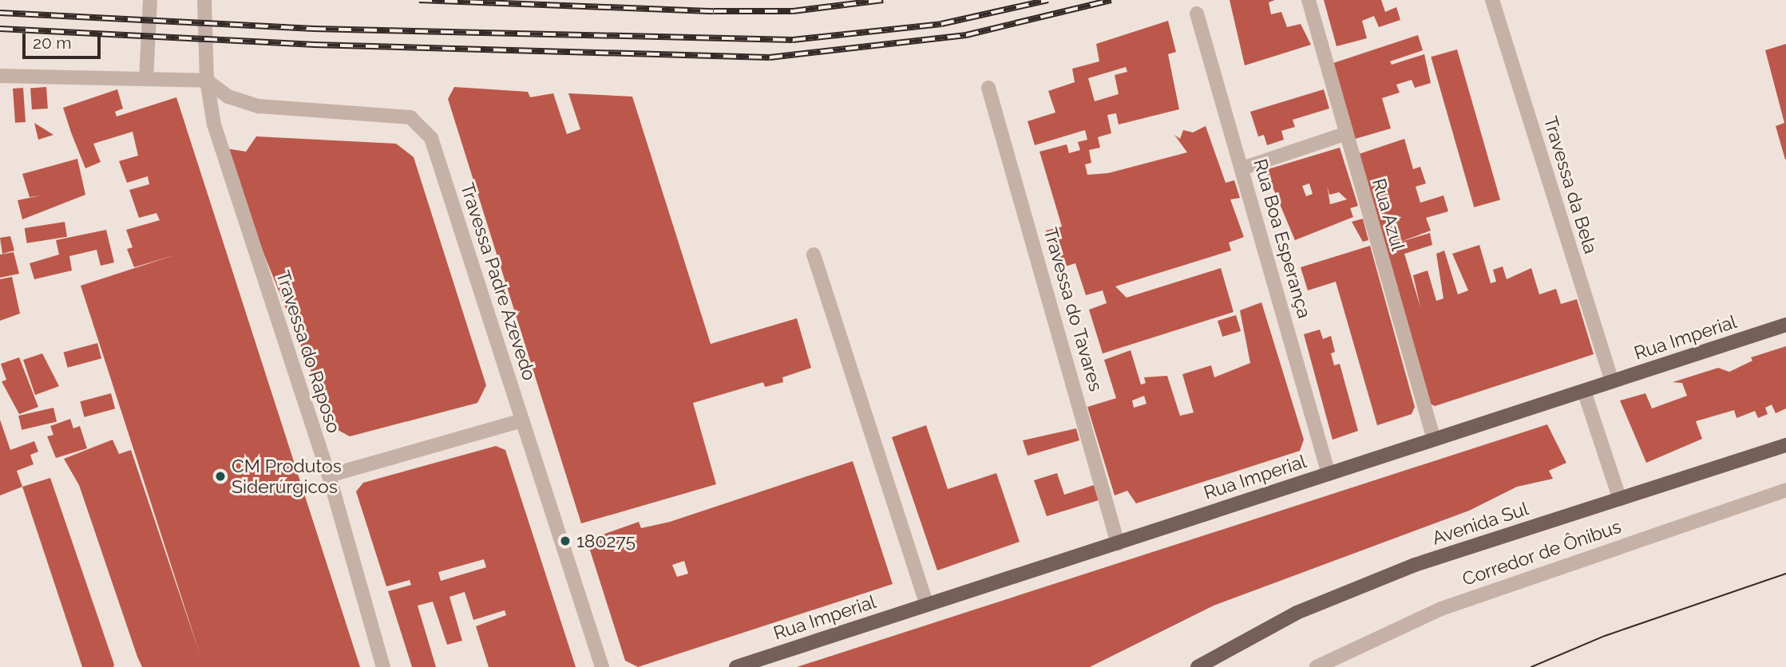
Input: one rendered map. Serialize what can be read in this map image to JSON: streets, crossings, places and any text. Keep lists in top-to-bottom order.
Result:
{
  "streets": {
    "main road": ["Rua Imperial", "Avenida Sul"],
    "street": [
      "Travessa da Bela",
      "Rua Azul",
      "Rua Boa Esperança",
      "Travessa Padre Azevedo",
      "Travessa do Tavares",
      "Travessa do Raposo",
      "Corredor de Ônibus"
    ]
  },
  "crossings": [
    ["Travessa da Bela", "Rua Imperial"],
    ["Rua Azul", "Rua Imperial"],
    ["Rua Boa Esperança", "Rua Imperial"],
    ["Travessa Padre Azevedo", "Travessa do Raposo"],
    ["Travessa do Tavares", "Rua Imperial"]
  ],
  "places": ["CM Produtos Siderúrgicos", "180275"],
  "scale_bar": "20 m"
}
